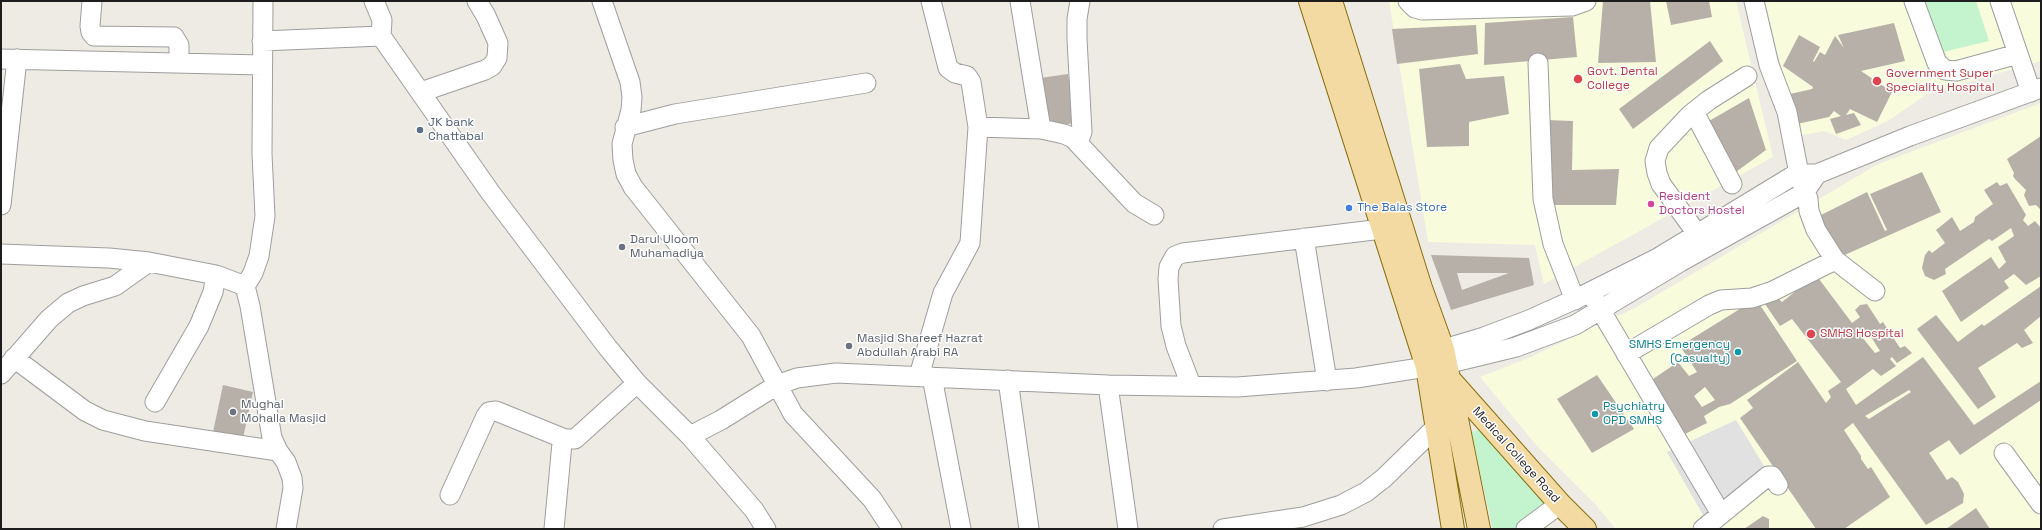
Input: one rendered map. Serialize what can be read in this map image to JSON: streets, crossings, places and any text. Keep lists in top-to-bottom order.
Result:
{
  "streets": {
    "main road": ["Medical College Road"]
  },
  "places": [
    "Govt. Dental College",
    "Government Super Speciality Hospital",
    "JK bank Chattabal",
    "Resident Doctors Hostel",
    "The Balas Store",
    "Darul Uloom Muhamadiya",
    "SMHS Hospital",
    "Masjid Shareef Hazrat Abdullah Arabi RA",
    "SMHS Emergency (Casualty)",
    "Mughal Mohalla Masjid",
    "Psychiatry OPD SMHS"
  ]
}
